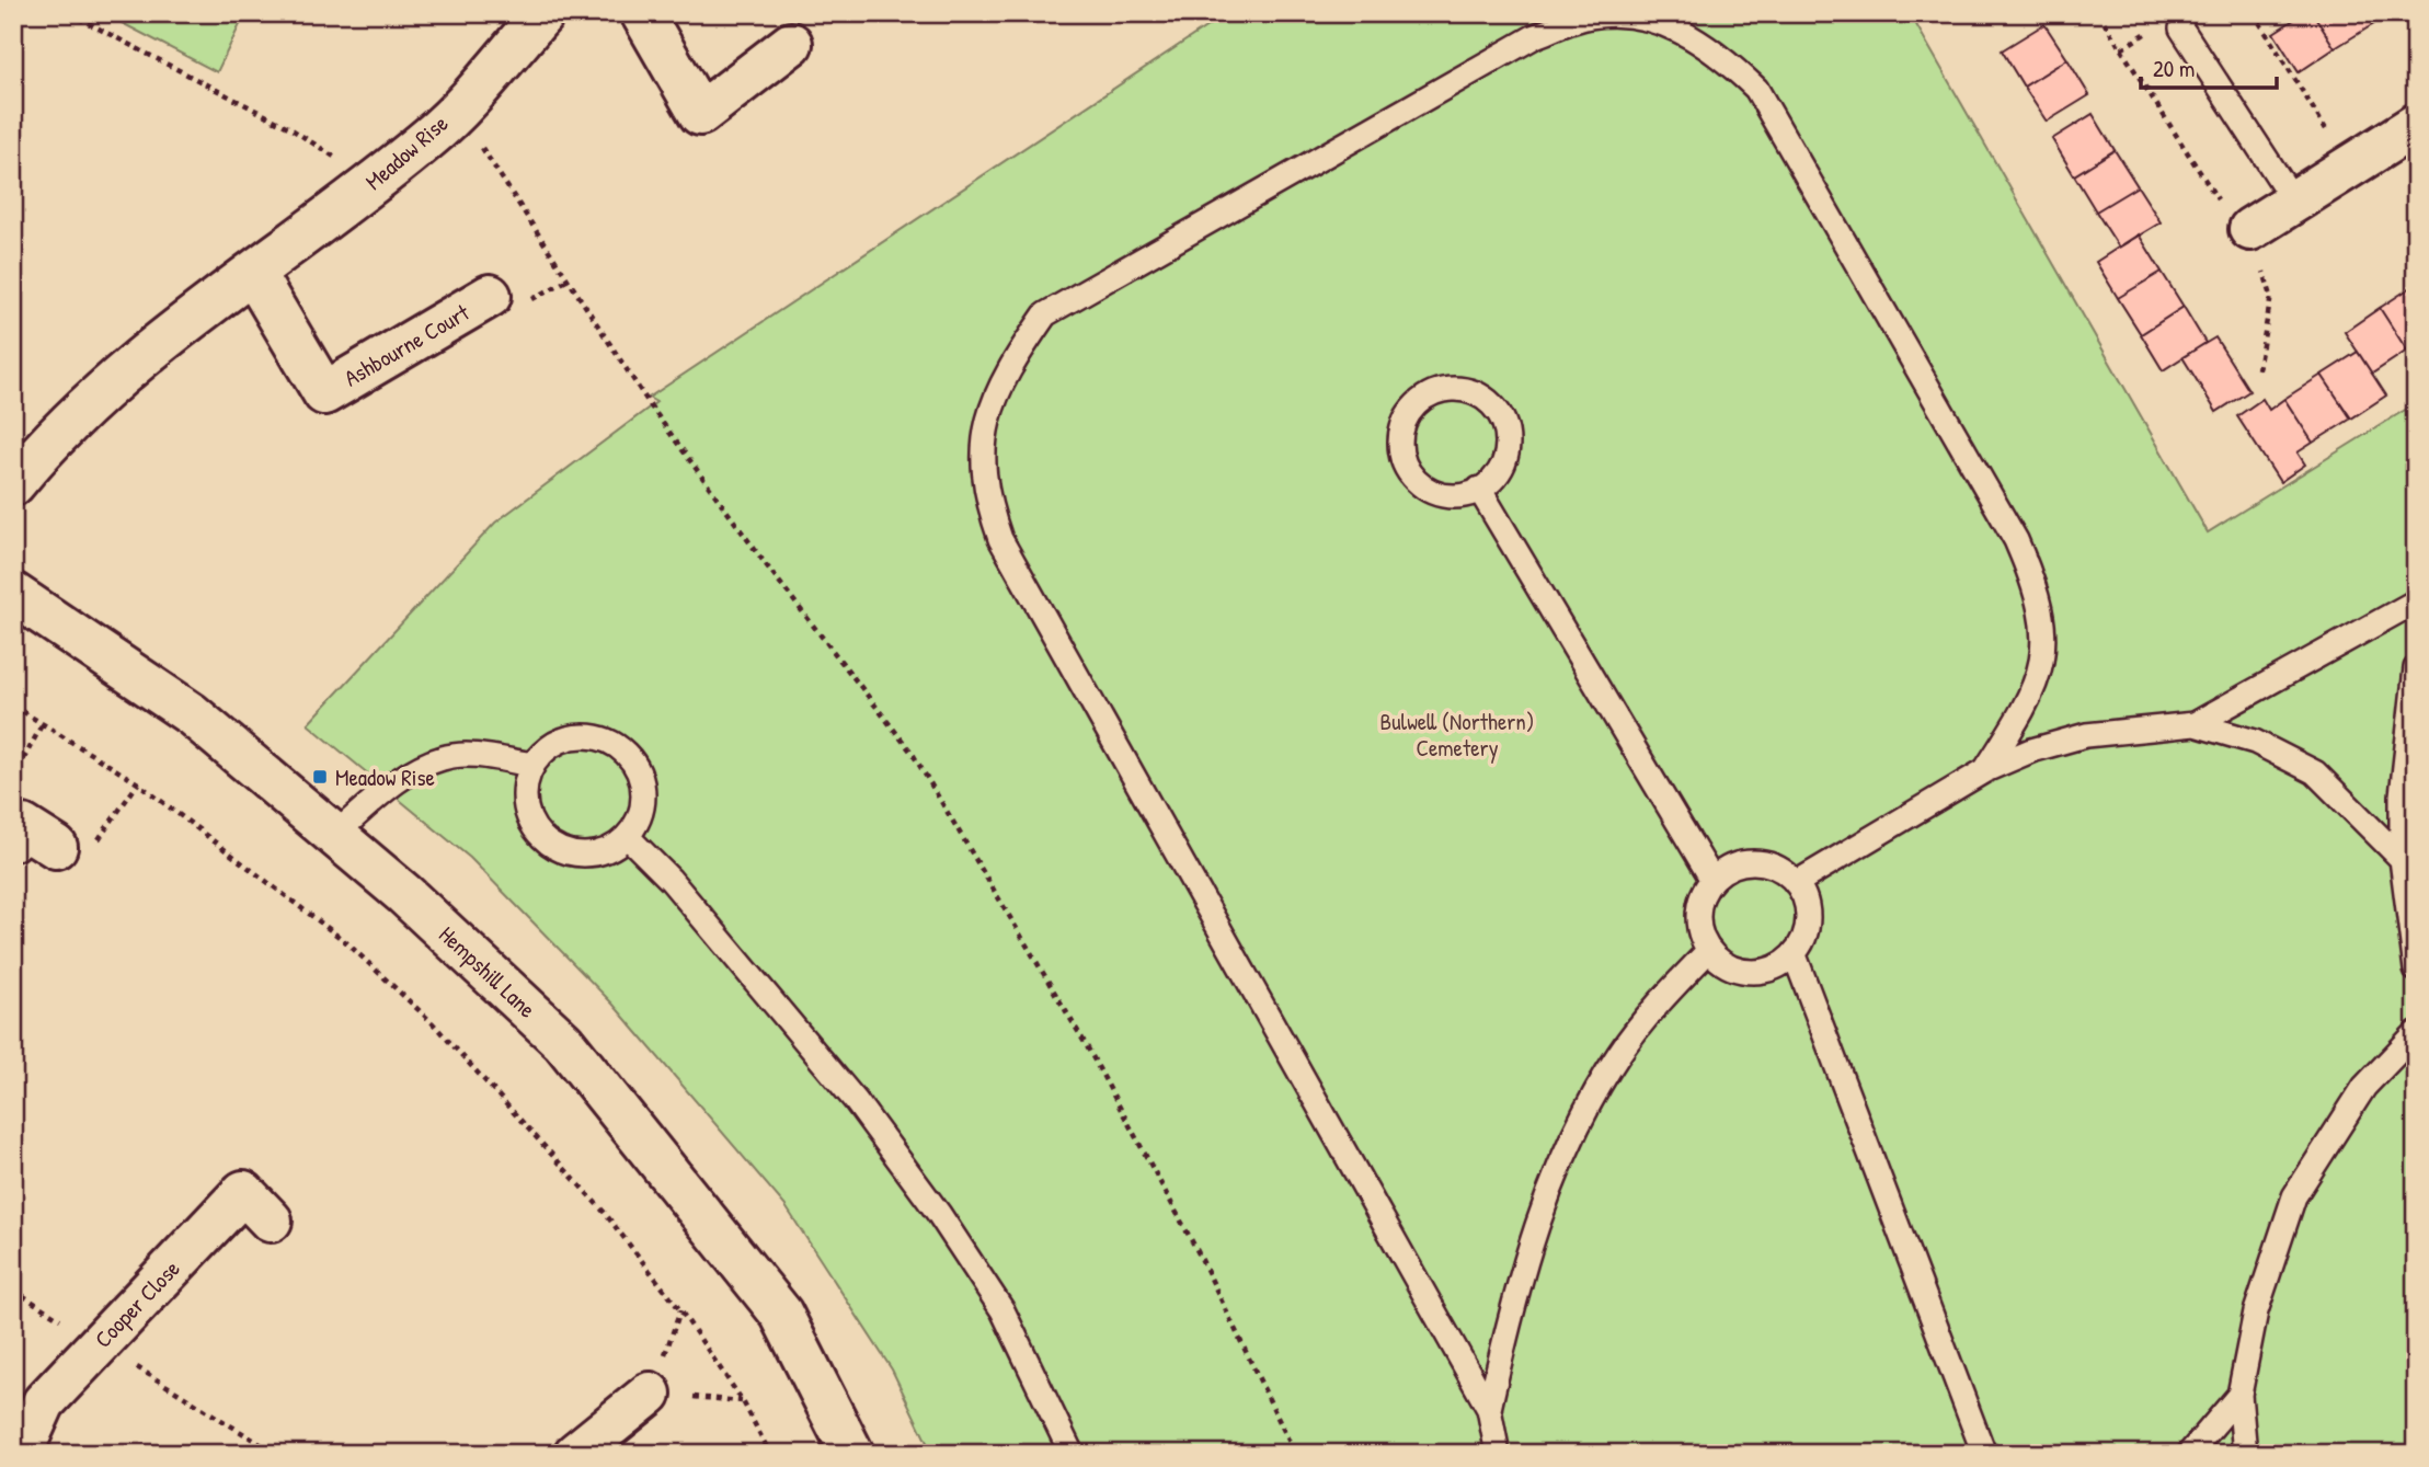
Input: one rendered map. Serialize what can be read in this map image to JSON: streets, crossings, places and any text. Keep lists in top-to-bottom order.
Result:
{
  "streets": {
    "street": [
      "Meadow Rise",
      "Ashbourne Court",
      "Hempshill Lane",
      "Cooper Close"
    ]
  },
  "crossings": [
    ["Meadow Rise", "Ashbourne Court"]
  ],
  "parks": ["Bulwell (Northern) Cemetery"],
  "places": {
    "transit": ["Meadow Rise"]
  },
  "scale_bar": "20 m"
}
